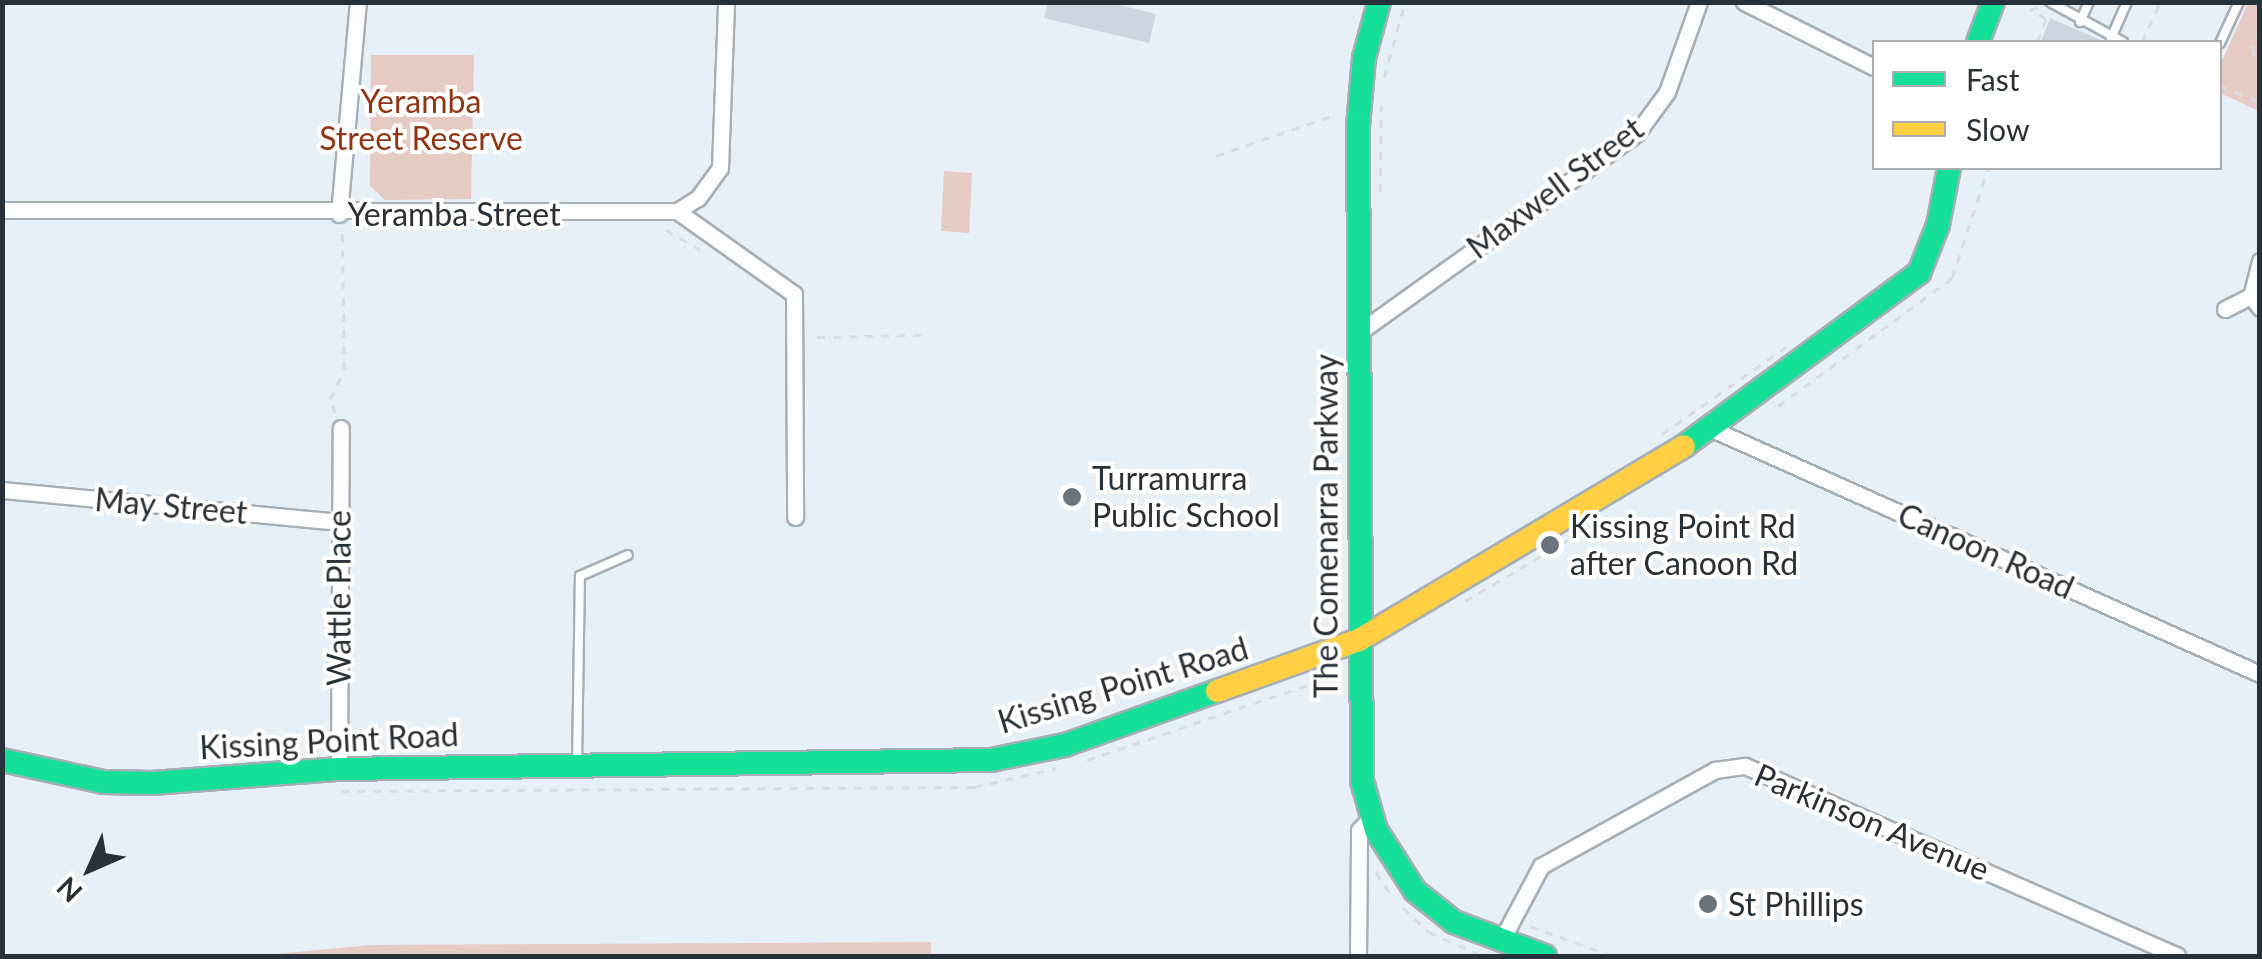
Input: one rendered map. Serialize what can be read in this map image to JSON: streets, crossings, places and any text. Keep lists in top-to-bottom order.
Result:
{
  "streets": {
    "main road": ["The Comenarra Parkway", "Kissing Point Road"],
    "street": [
      "Maxwell Street",
      "Yeramba Street",
      "May Street",
      "Canoon Road",
      "Wattle Place",
      "Parkinson Avenue"
    ]
  },
  "crossings": [
    ["Maxwell Street", "The Comenarra Parkway"],
    ["May Street", "Wattle Place"],
    ["The Comenarra Parkway", "Kissing Point Road"],
    ["The Comenarra Parkway", "Parkinson Avenue"],
    ["Canoon Road", "Kissing Point Road"],
    ["Wattle Place", "Kissing Point Road"]
  ],
  "parks": ["Yeramba Street Reserve"],
  "places": ["Turramurra Public School", "Kissing Point Rd after Canoon Rd", "St Phillips"],
  "legend": ["Fast", "Slow"],
  "north": "bottom left"
}
